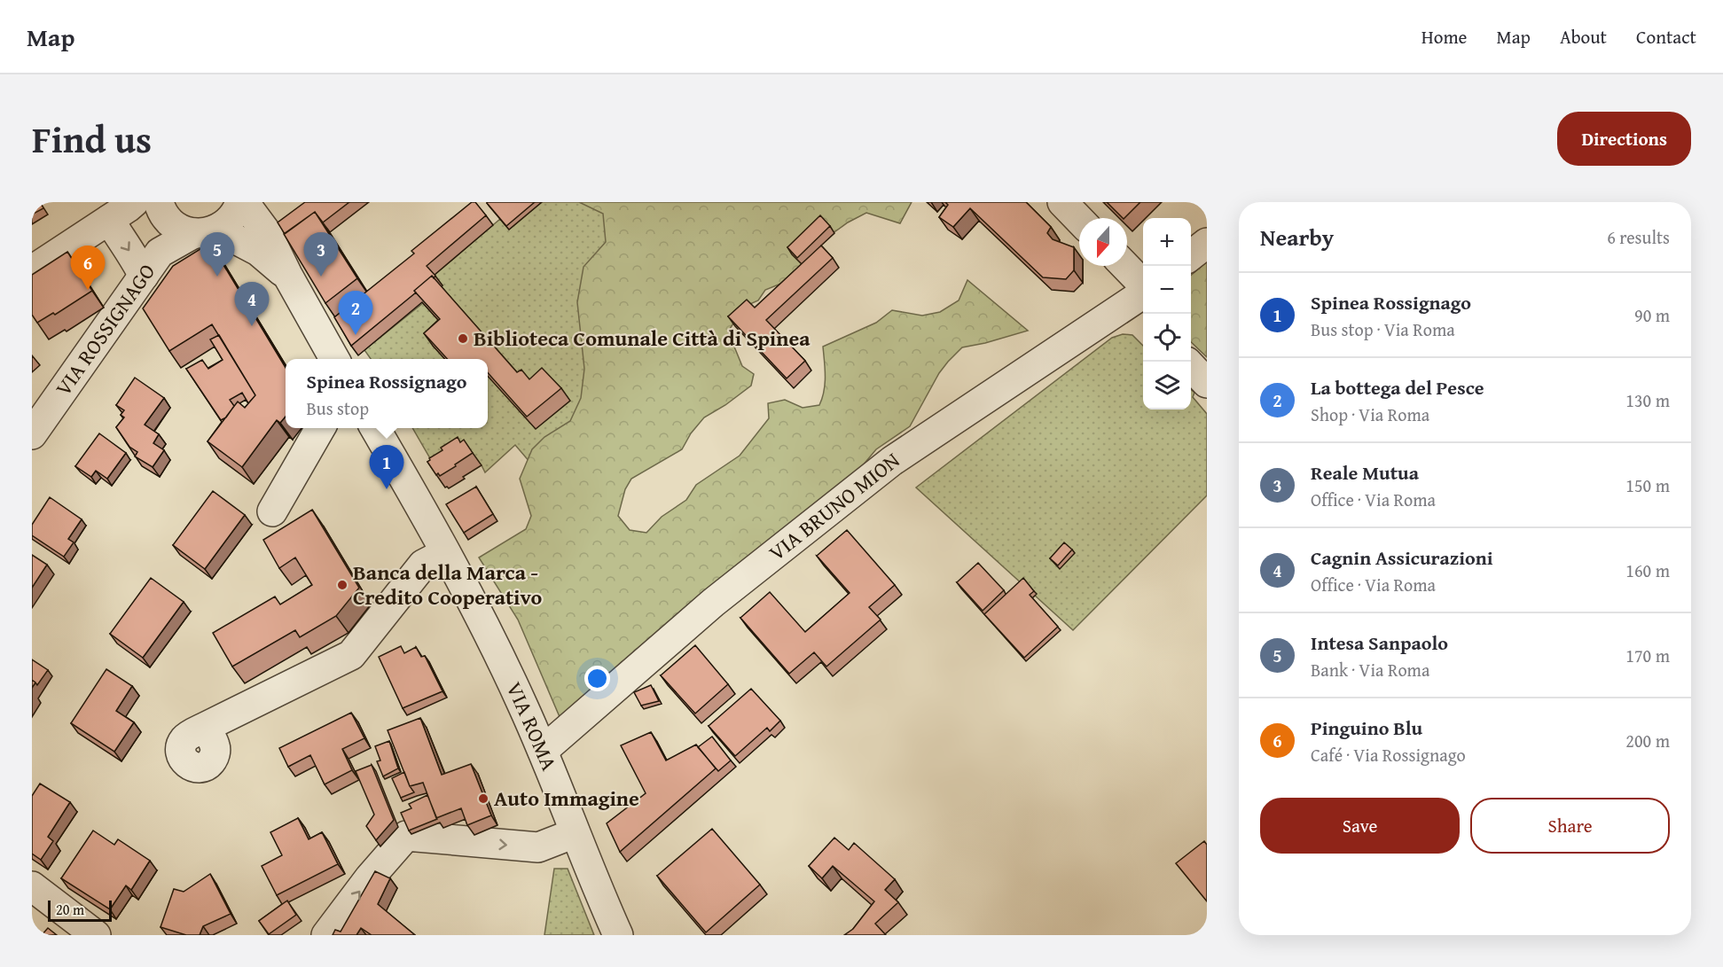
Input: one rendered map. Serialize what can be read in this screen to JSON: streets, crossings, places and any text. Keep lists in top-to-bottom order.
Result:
{
  "streets": {
    "street": ["VIA ROSSIGNAGO", "VIA BRUNO MION", "VIA ROMA"]
  },
  "crossings": [
    ["VIA BRUNO MION", "VIA ROMA"]
  ],
  "places": ["Biblioteca Comunale Città di Spinea", "Banca della Marca - Credito Cooperativo", "Auto Immagine"],
  "scale_bar": "20 m",
  "north": "bottom",
  "page": {
    "header": "Map",
    "nav": [
      "Home",
      "Map",
      "About",
      "Contact"
    ],
    "title": "Find us",
    "buttons": [
      "Directions",
      ["Save", "Share"]
    ],
    "heading": ["Nearby", "6 results"],
    "map_buttons": ["+", "−"],
    "pins": [
      "3",
      "5",
      "6",
      "4",
      "2",
      "1"
    ],
    "list": [
      {
        "mark": "1",
        "name": "Spinea Rossignago",
        "note": "Bus stop · Via Roma",
        "value": "90 m"
      },
      {
        "mark": "2",
        "name": "La bottega del Pesce",
        "note": "Shop · Via Roma",
        "value": "130 m"
      },
      {
        "mark": "3",
        "name": "Reale Mutua",
        "note": "Office · Via Roma",
        "value": "150 m"
      },
      {
        "mark": "4",
        "name": "Cagnin Assicurazioni",
        "note": "Office · Via Roma",
        "value": "160 m"
      },
      {
        "mark": "5",
        "name": "Intesa Sanpaolo",
        "note": "Bank · Via Roma",
        "value": "170 m"
      },
      {
        "mark": "6",
        "name": "Pinguino Blu",
        "note": "Café · Via Rossignago",
        "value": "200 m"
      }
    ],
    "popup": ["Spinea Rossignago", "Bus stop"],
    "scale": "20 m"
  }
}
